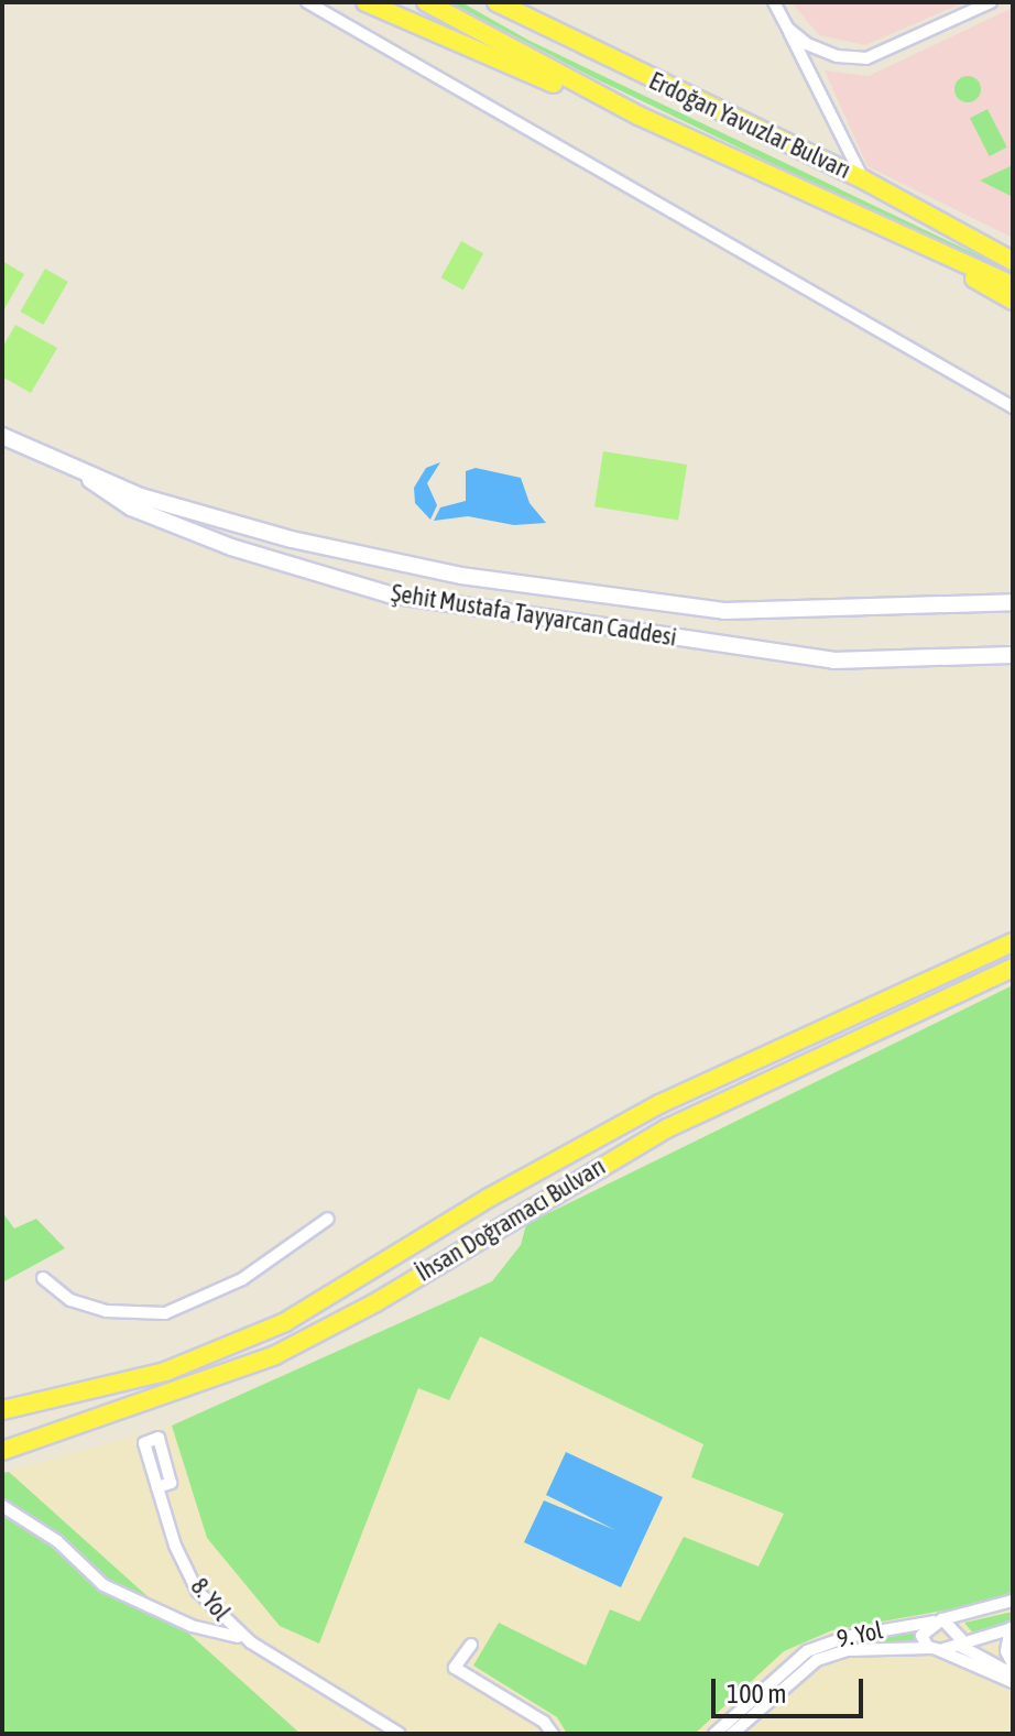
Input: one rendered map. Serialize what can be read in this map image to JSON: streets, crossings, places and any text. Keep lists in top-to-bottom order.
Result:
{
  "streets": {
    "main road": ["Erdoğan Yavuzlar Bulvarı", "Şehit Mustafa Tayyarcan Caddesi", "İhsan Doğramacı Bulvarı"],
    "street": ["8. Yol", "9. Yol"]
  },
  "scale_bar": "100 m"
}
